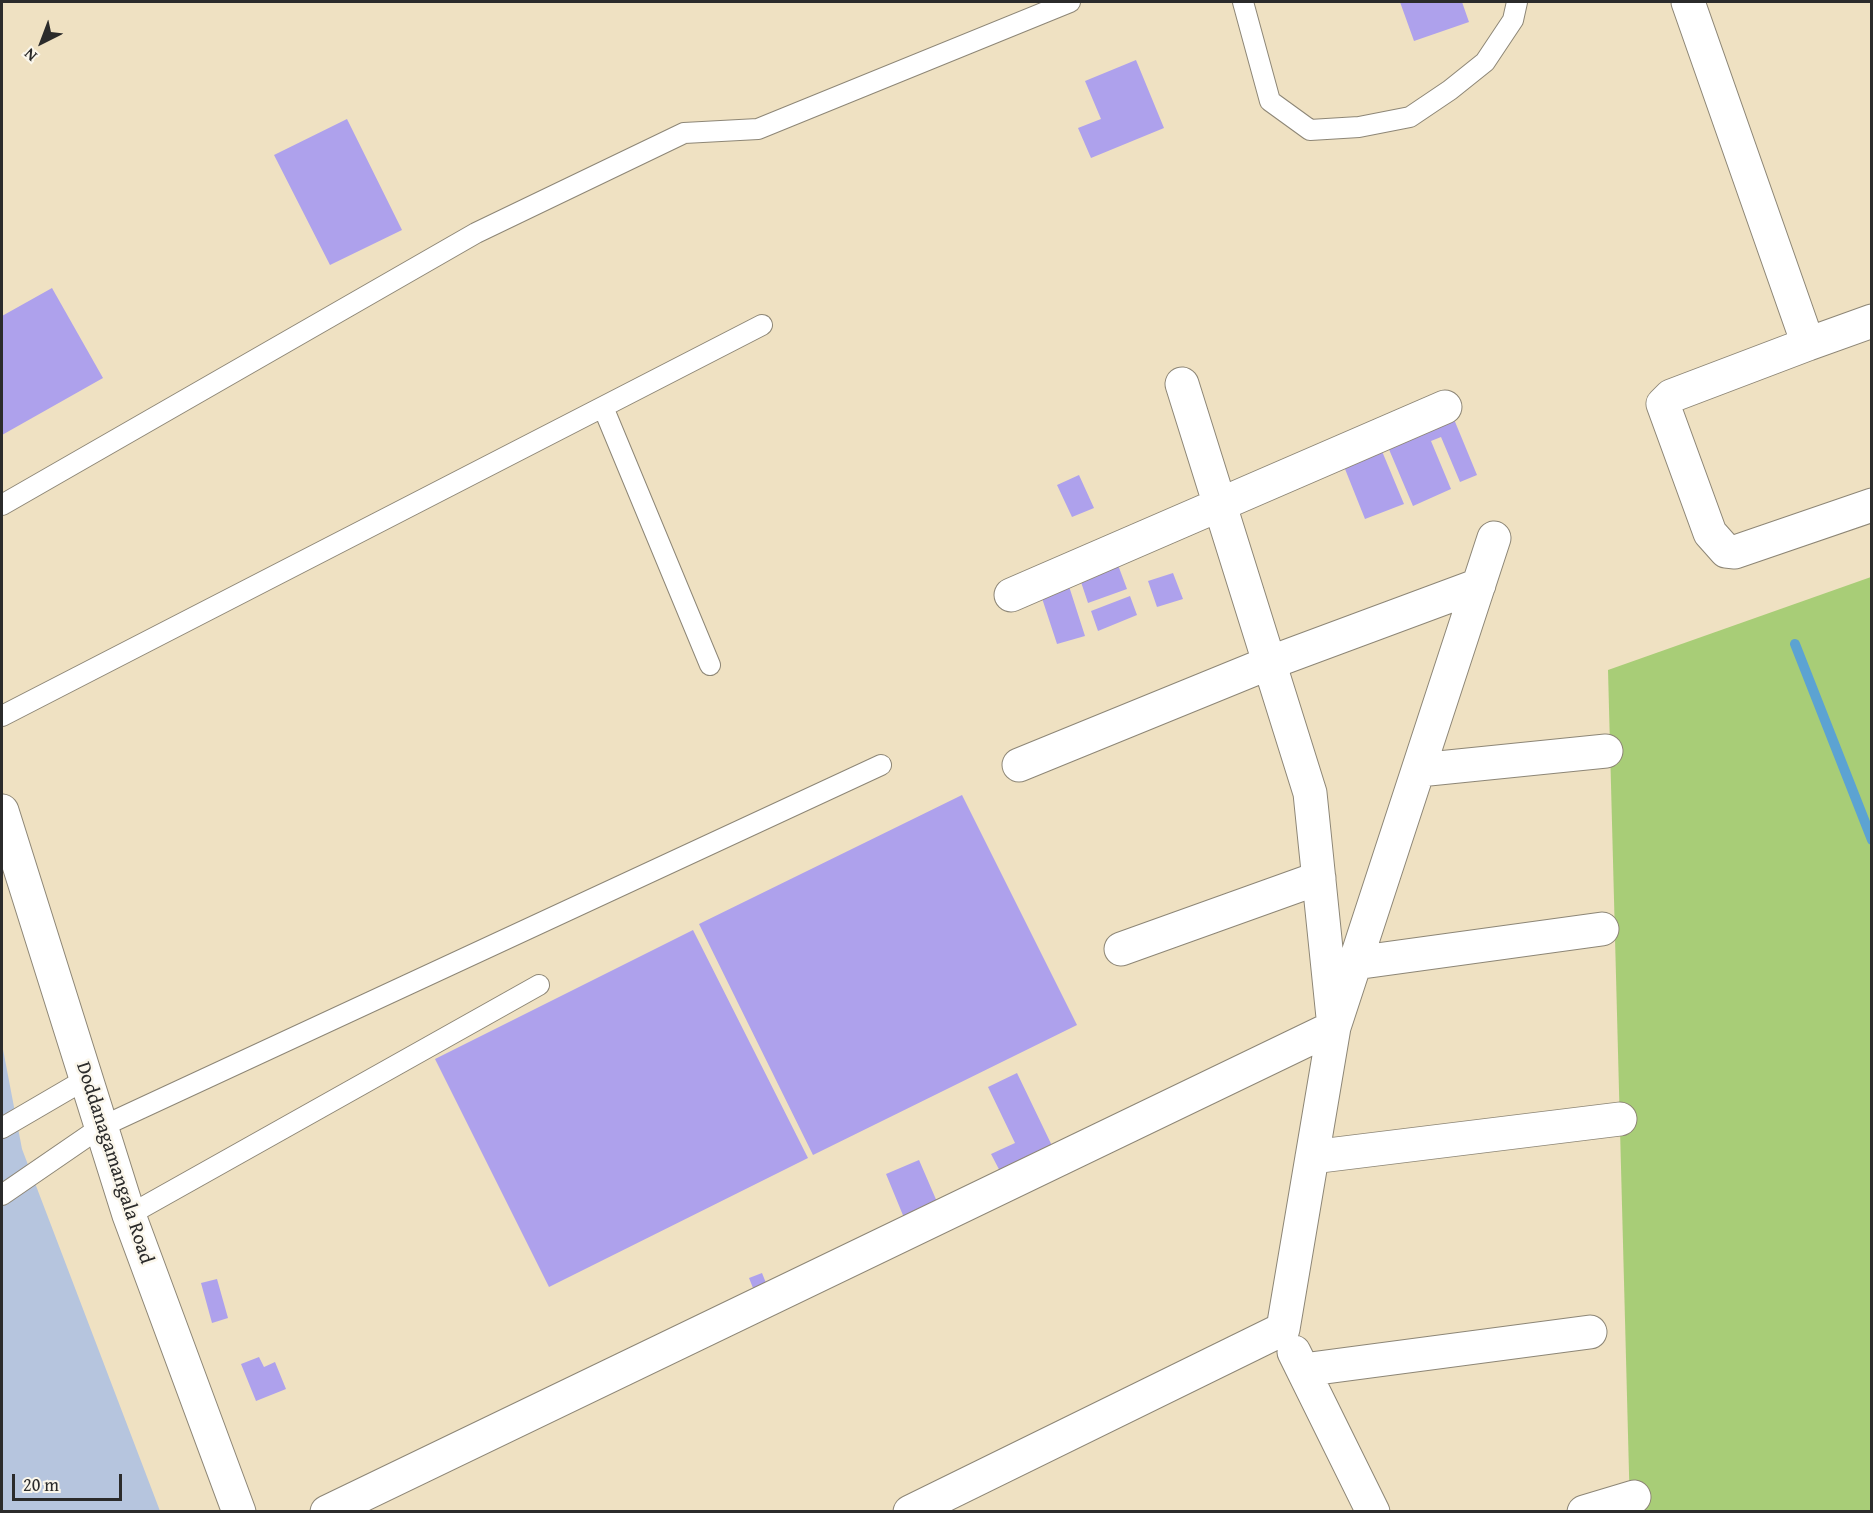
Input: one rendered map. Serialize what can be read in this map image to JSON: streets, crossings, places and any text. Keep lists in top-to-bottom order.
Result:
{
  "streets": {
    "street": ["Doddanagamangala Road"]
  },
  "scale_bar": "20 m",
  "north": "bottom left"
}
